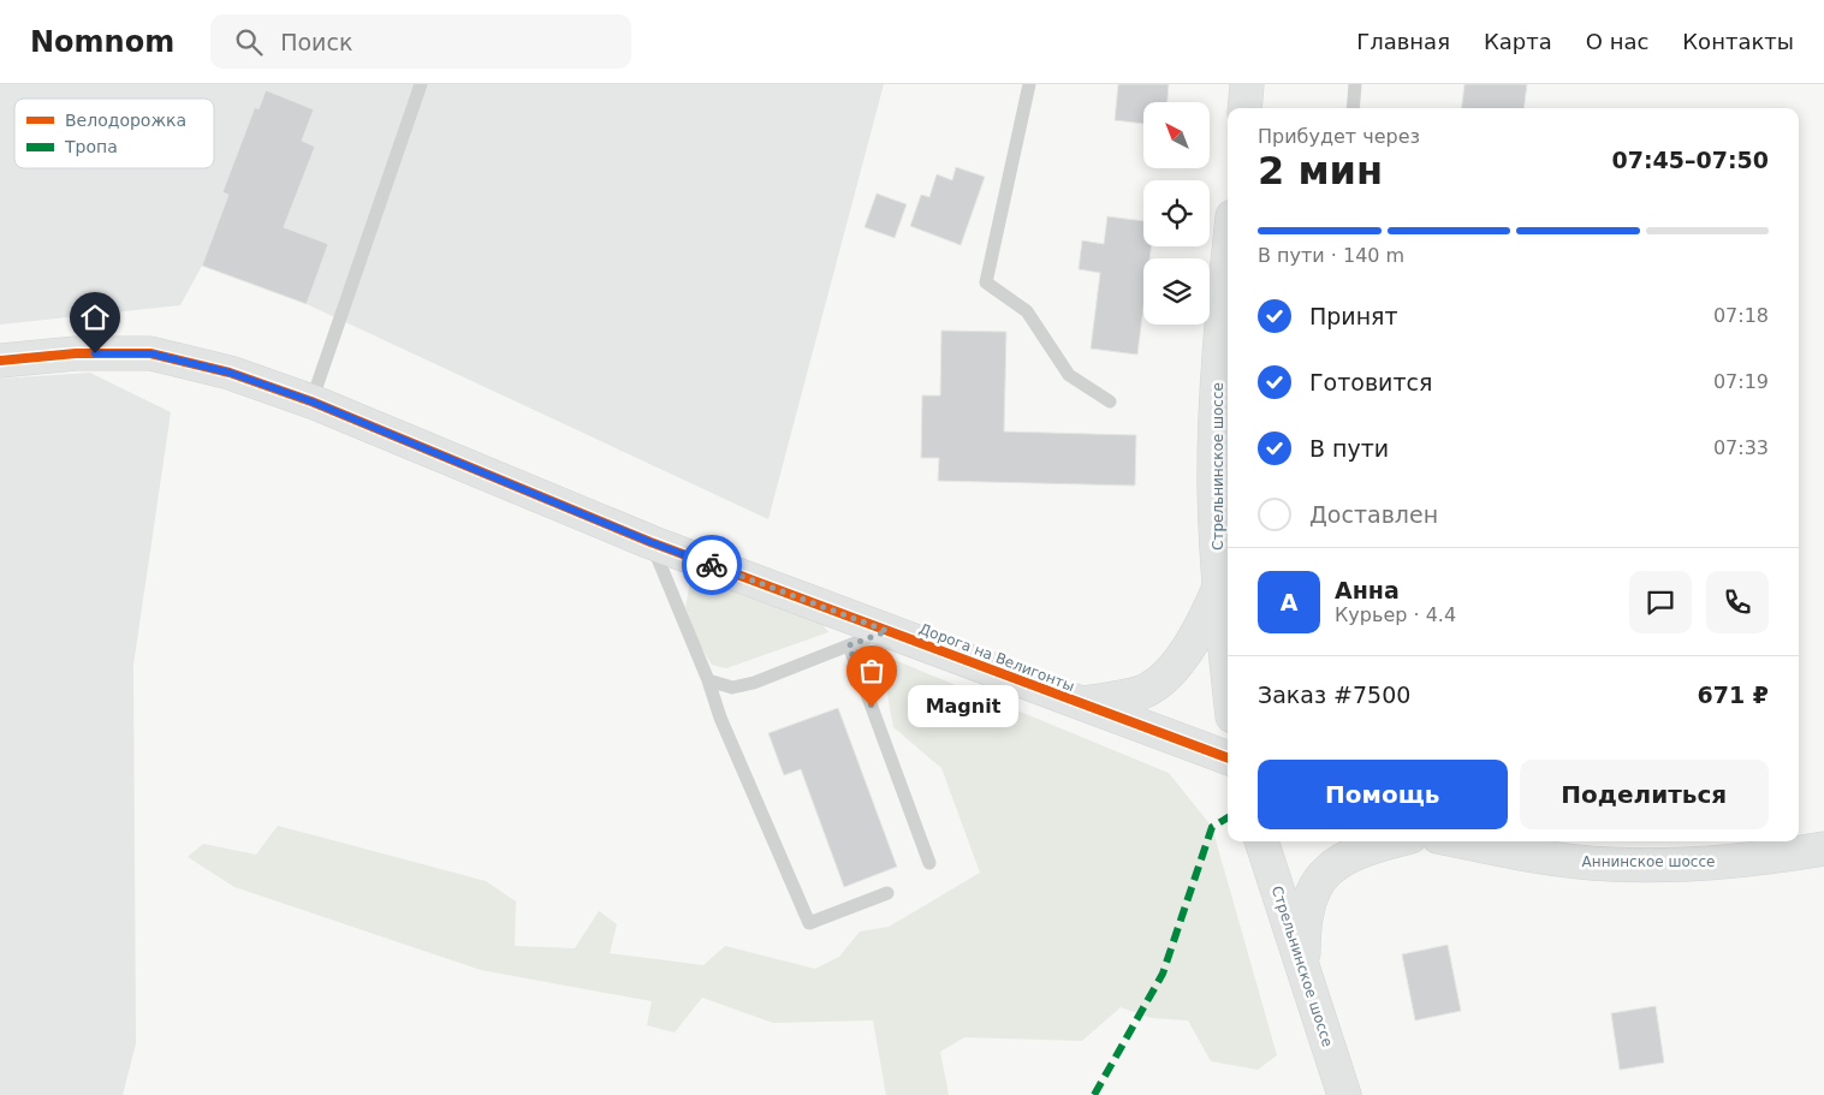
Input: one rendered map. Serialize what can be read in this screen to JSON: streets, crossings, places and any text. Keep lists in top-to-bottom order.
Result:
{
  "streets": {
    "main road": ["Стрельнинское шоссе", "Дорога на Велигонты", "Аннинское шоссе"]
  },
  "places": ["Magnit"],
  "legend": ["Велодорожка", "Тропа"],
  "north": "top left",
  "page": {
    "header": "Nomnom",
    "search": "Поиск",
    "nav": [
      "Главная",
      "Карта",
      "О нас",
      "Контакты"
    ],
    "heading": ["2 мин", "Прибудет через", "07:45–07:50"],
    "panel": [
      "Анна",
      "Курьер · 4.4",
      "Заказ #7500",
      "671 ₽"
    ],
    "bar": "В пути · 140 m",
    "list": [
      ["Принят", "07:18"],
      ["Готовится", "07:19"],
      ["В пути", "07:33"],
      "Доставлен"
    ],
    "round": "А",
    "bubble": "Magnit",
    "buttons": ["Помощь", "Поделиться"]
  }
}
